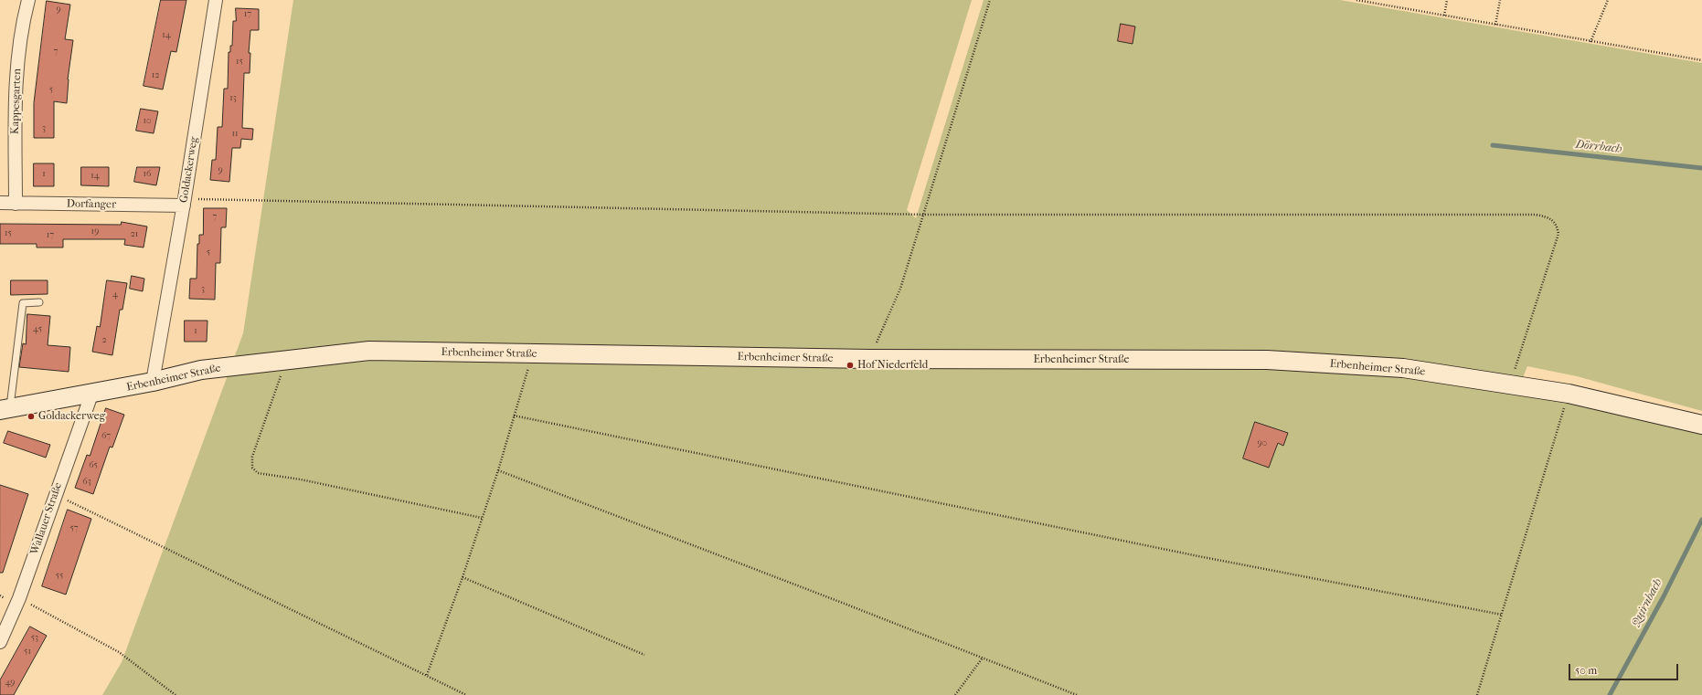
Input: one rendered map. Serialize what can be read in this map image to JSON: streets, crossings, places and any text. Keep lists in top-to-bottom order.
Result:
{
  "streets": {
    "street": [
      "Kappesgarten",
      "Goldackerweg",
      "Dorfanger",
      "Erbenheimer Straße",
      "Wallauer Straße"
    ]
  },
  "crossings": [
    ["Kappesgarten", "Dorfanger"],
    ["Goldackerweg", "Dorfanger"],
    ["Goldackerweg", "Erbenheimer Straße"],
    ["Erbenheimer Straße", "Wallauer Straße"]
  ],
  "water": ["Dörrbach", "Quirnbach"],
  "places": ["Hof Niederfeld", "Goldackerweg"],
  "house_numbers": [
    "9",
    "17",
    "14",
    "7",
    "15",
    "12",
    "5",
    "13",
    "10",
    "3",
    "11",
    "9",
    "1",
    "16",
    "14",
    "7",
    "19",
    "15",
    "21",
    "17",
    "5",
    "3",
    "4",
    "45",
    "1",
    "2",
    "67",
    "90",
    "65",
    "63",
    "57",
    "55",
    "53",
    "51",
    "49"
  ],
  "scale_bar": "50 m"
}
